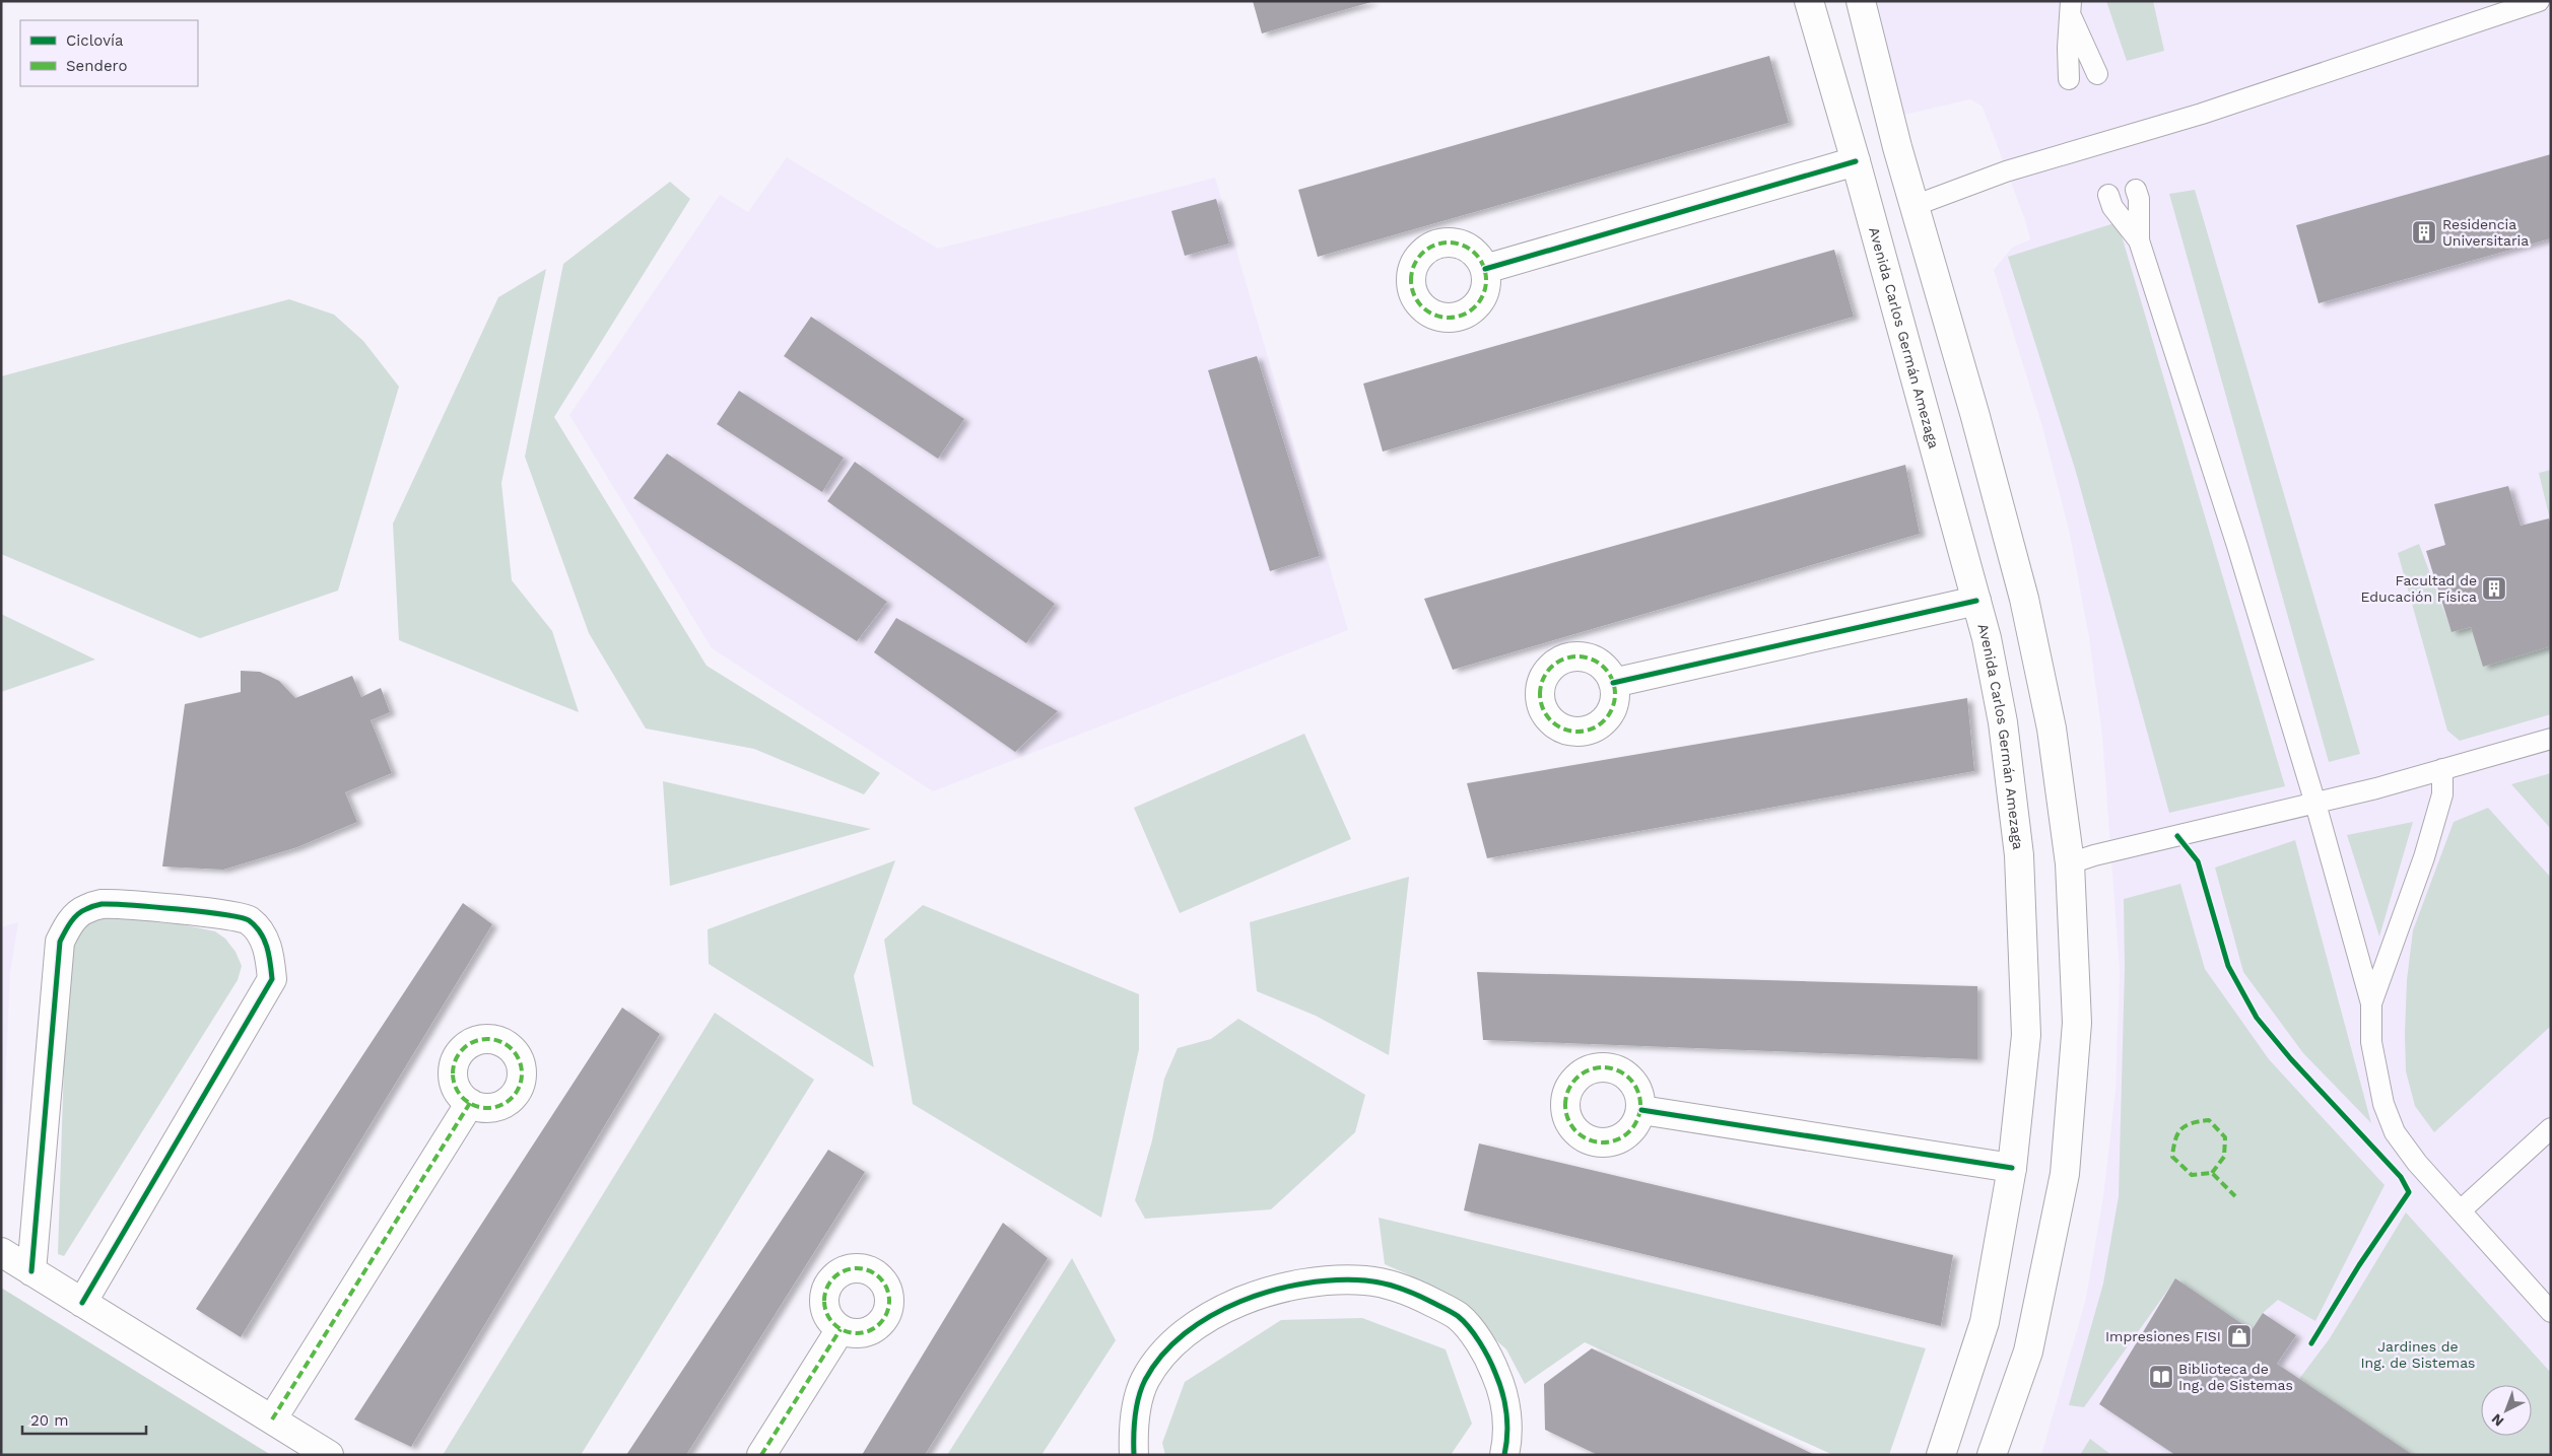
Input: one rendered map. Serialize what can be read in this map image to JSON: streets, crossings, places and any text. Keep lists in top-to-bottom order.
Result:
{
  "streets": {
    "street": ["Avenida Carlos Germán Amezaga"]
  },
  "parks": ["Jardines de Ing. de Sistemas"],
  "places": {
    "building": ["Residencia Universitaria", "Facultad de Educación Física"],
    "shop": ["Impresiones FISI"],
    "library": ["Biblioteca de Ing. de Sistemas"]
  },
  "legend": ["Ciclovía", "Sendero"],
  "scale_bar": "20 m",
  "north": "bottom left"
}
